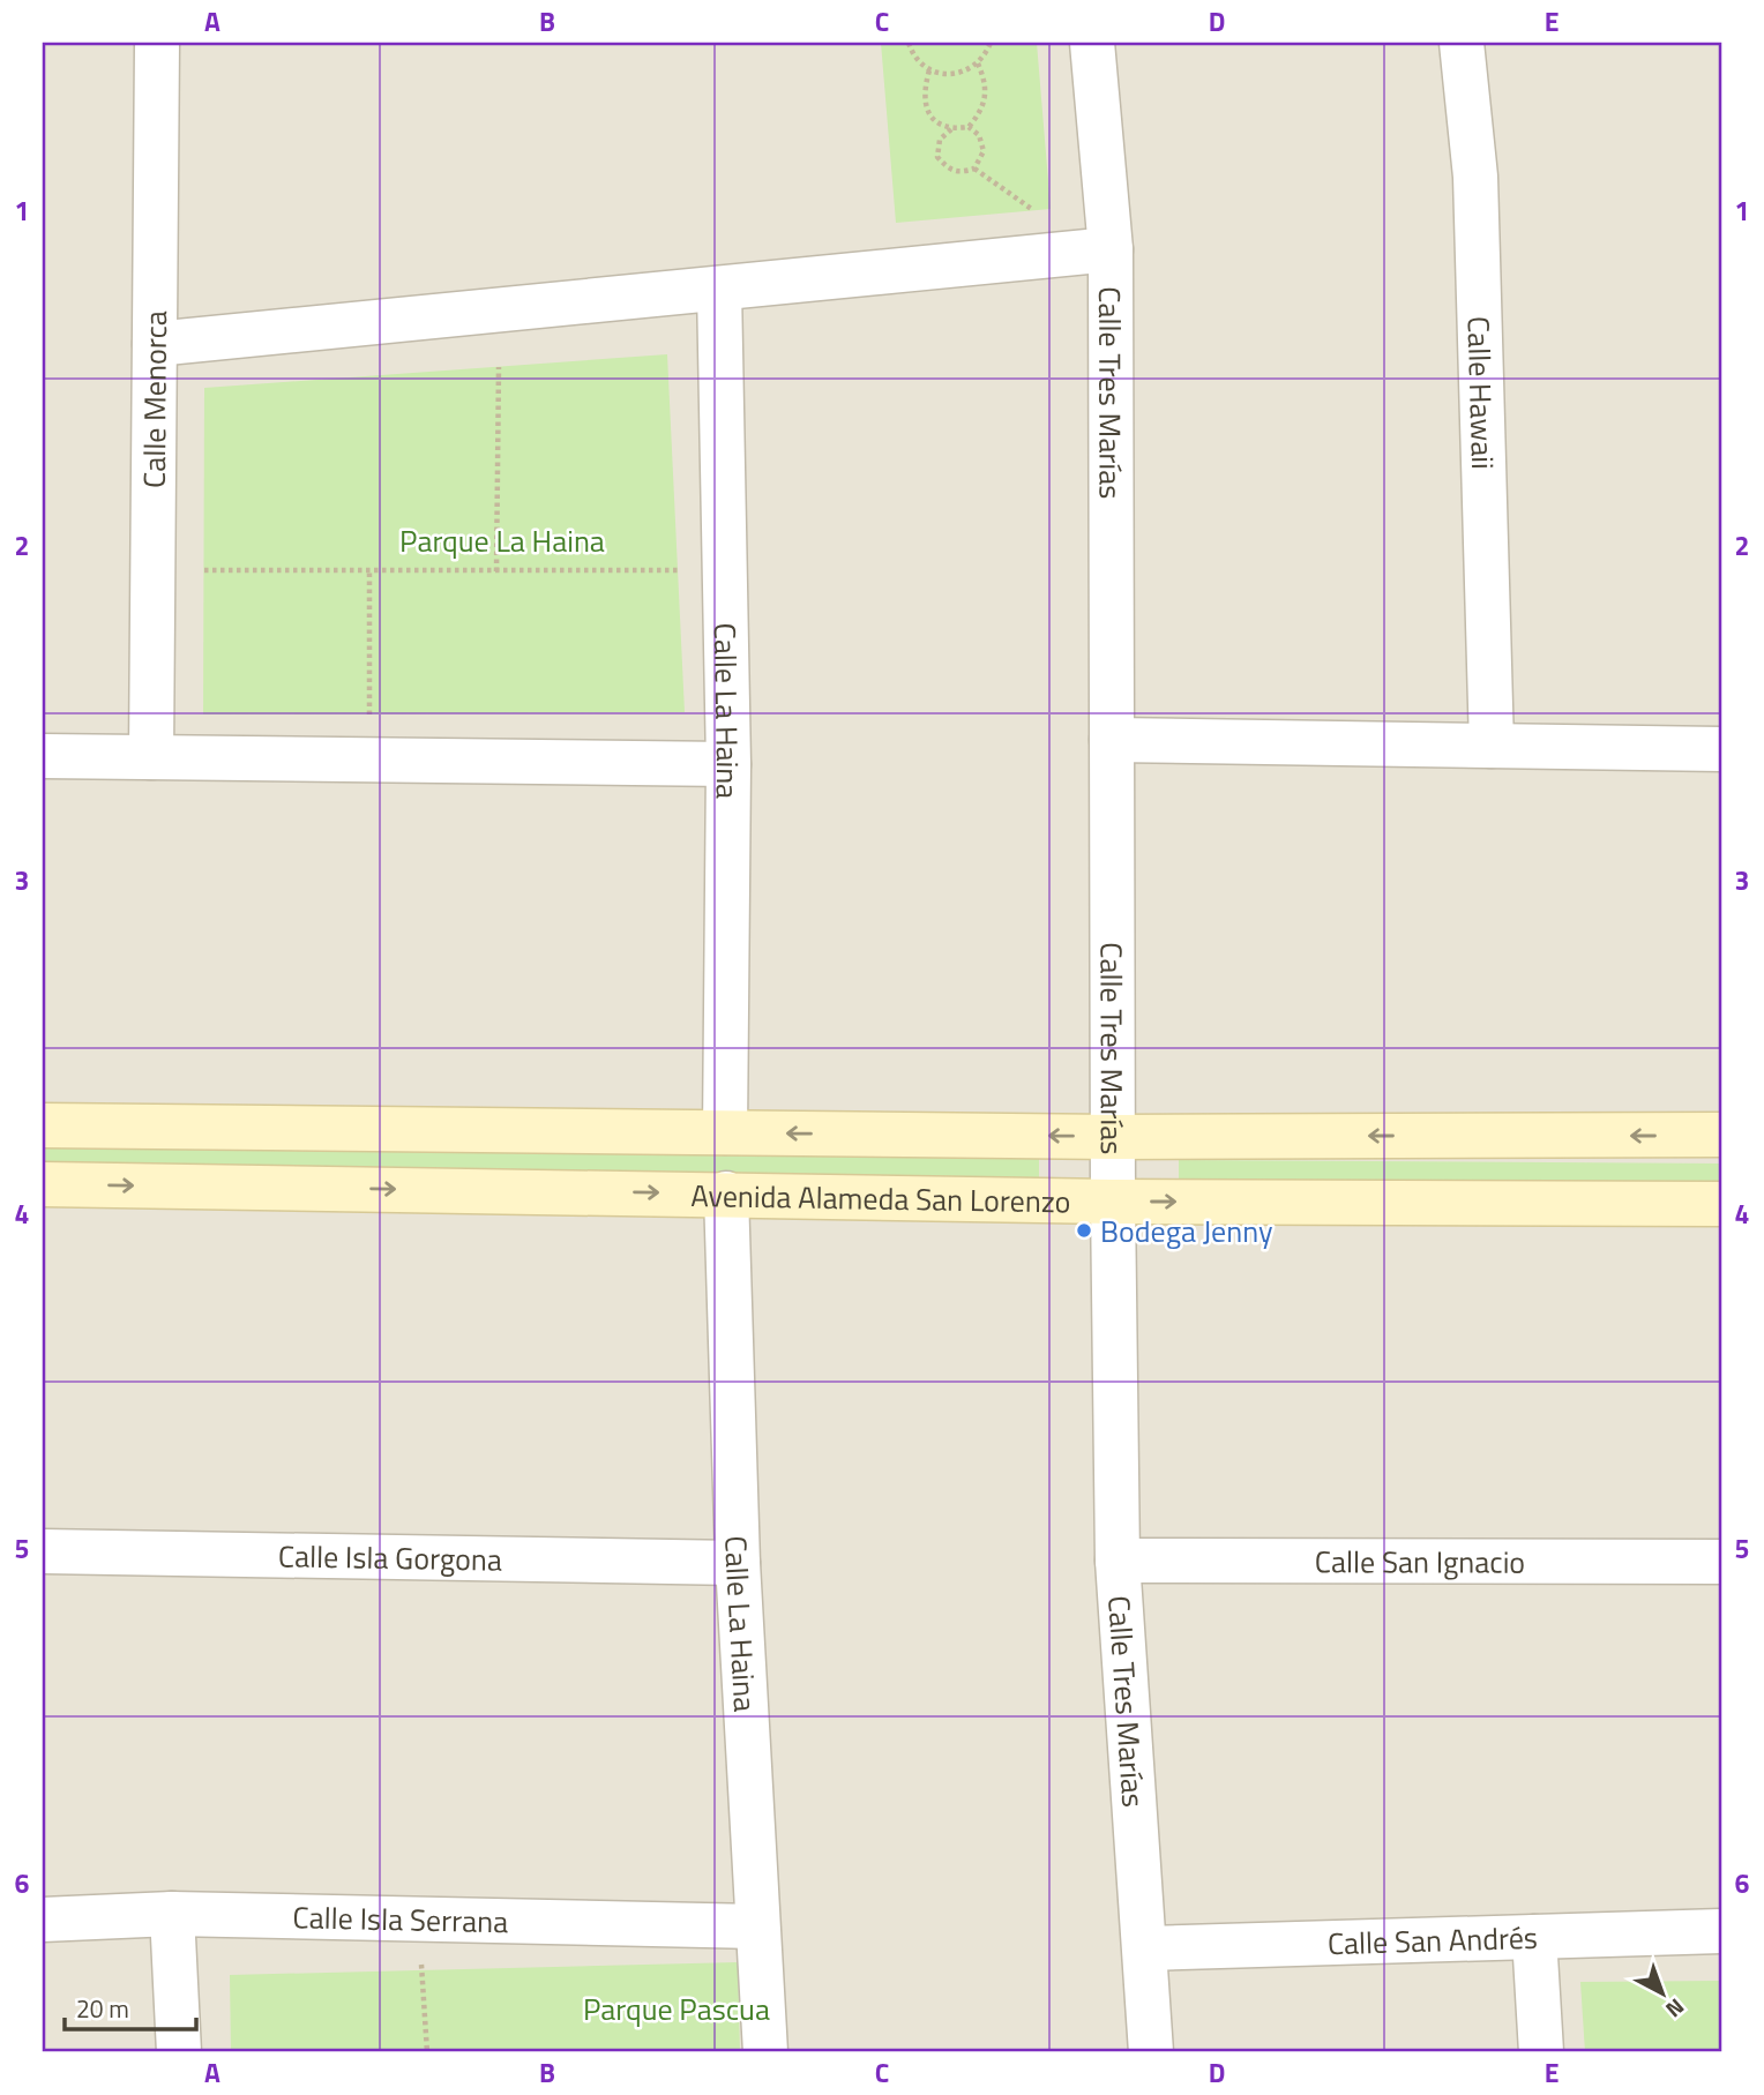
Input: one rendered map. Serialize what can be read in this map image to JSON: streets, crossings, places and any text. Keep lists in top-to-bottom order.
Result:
{
  "streets": {
    "street": [
      "Calle Tres Marías",
      "Calle Hawaii",
      "Calle Menorca",
      "Calle La Haina",
      "Avenida Alameda San Lorenzo",
      "Calle Isla Gorgona",
      "Calle San Ignacio",
      "Calle Isla Serrana",
      "Calle San Andrés"
    ]
  },
  "crossings": [
    ["Calle Tres Marías", "Avenida Alameda San Lorenzo"],
    ["Calle Tres Marías", "Calle San Ignacio"],
    ["Calle Tres Marías", "Calle San Andrés"],
    ["Calle La Haina", "Avenida Alameda San Lorenzo"],
    ["Calle La Haina", "Calle Isla Gorgona"],
    ["Calle La Haina", "Calle Isla Serrana"]
  ],
  "parks": ["Parque La Haina", "Parque Pascua"],
  "places": ["Bodega Jenny"],
  "scale_bar": "20 m",
  "north": "bottom right",
  "grid": {
    "columns": [
      "A",
      "B",
      "C",
      "D",
      "E"
    ],
    "rows": [
      "1",
      "2",
      "3",
      "4",
      "5",
      "6"
    ]
  }
}
